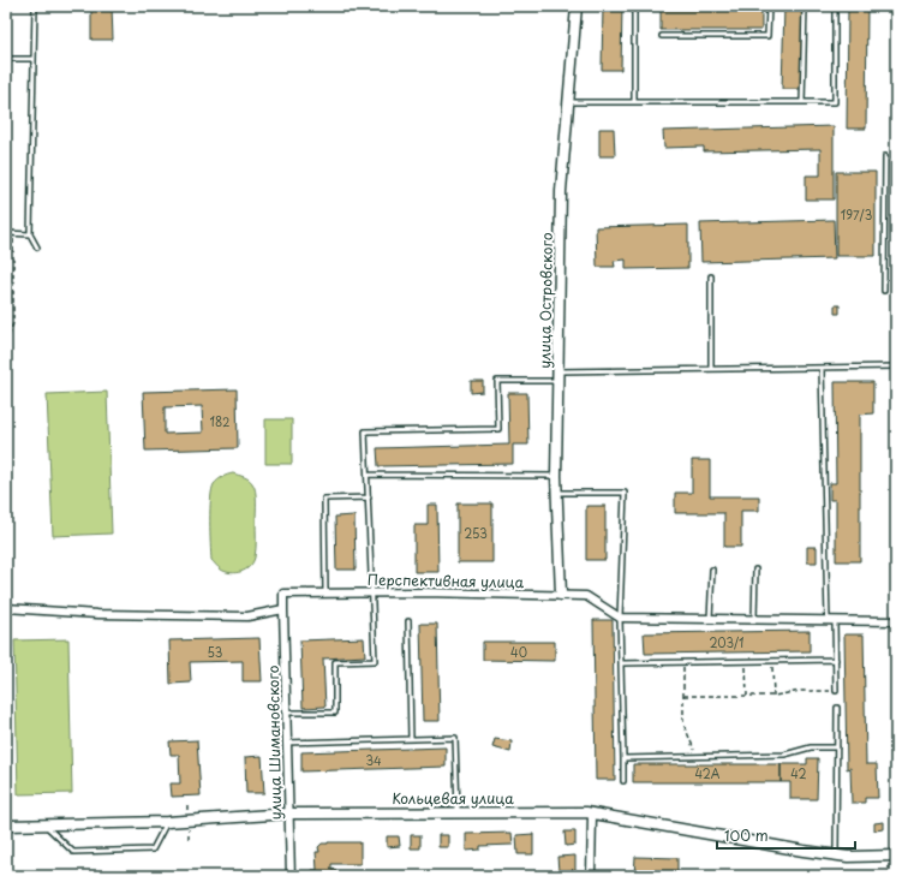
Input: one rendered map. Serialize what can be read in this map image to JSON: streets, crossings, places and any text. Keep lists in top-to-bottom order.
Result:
{
  "streets": {
    "street": [
      "улица Островского",
      "Перспективная улица",
      "улица Шимановского",
      "Кольцевая улица"
    ]
  },
  "crossings": [
    ["улица Островского", "Перспективная улица"],
    ["Перспективная улица", "улица Шимановского"],
    ["улица Шимановского", "Кольцевая улица"]
  ],
  "house_numbers": [
    "197/3",
    "182",
    "253",
    "203/1",
    "53",
    "40",
    "34",
    "42А",
    "42"
  ],
  "scale_bar": "100 m"
}
